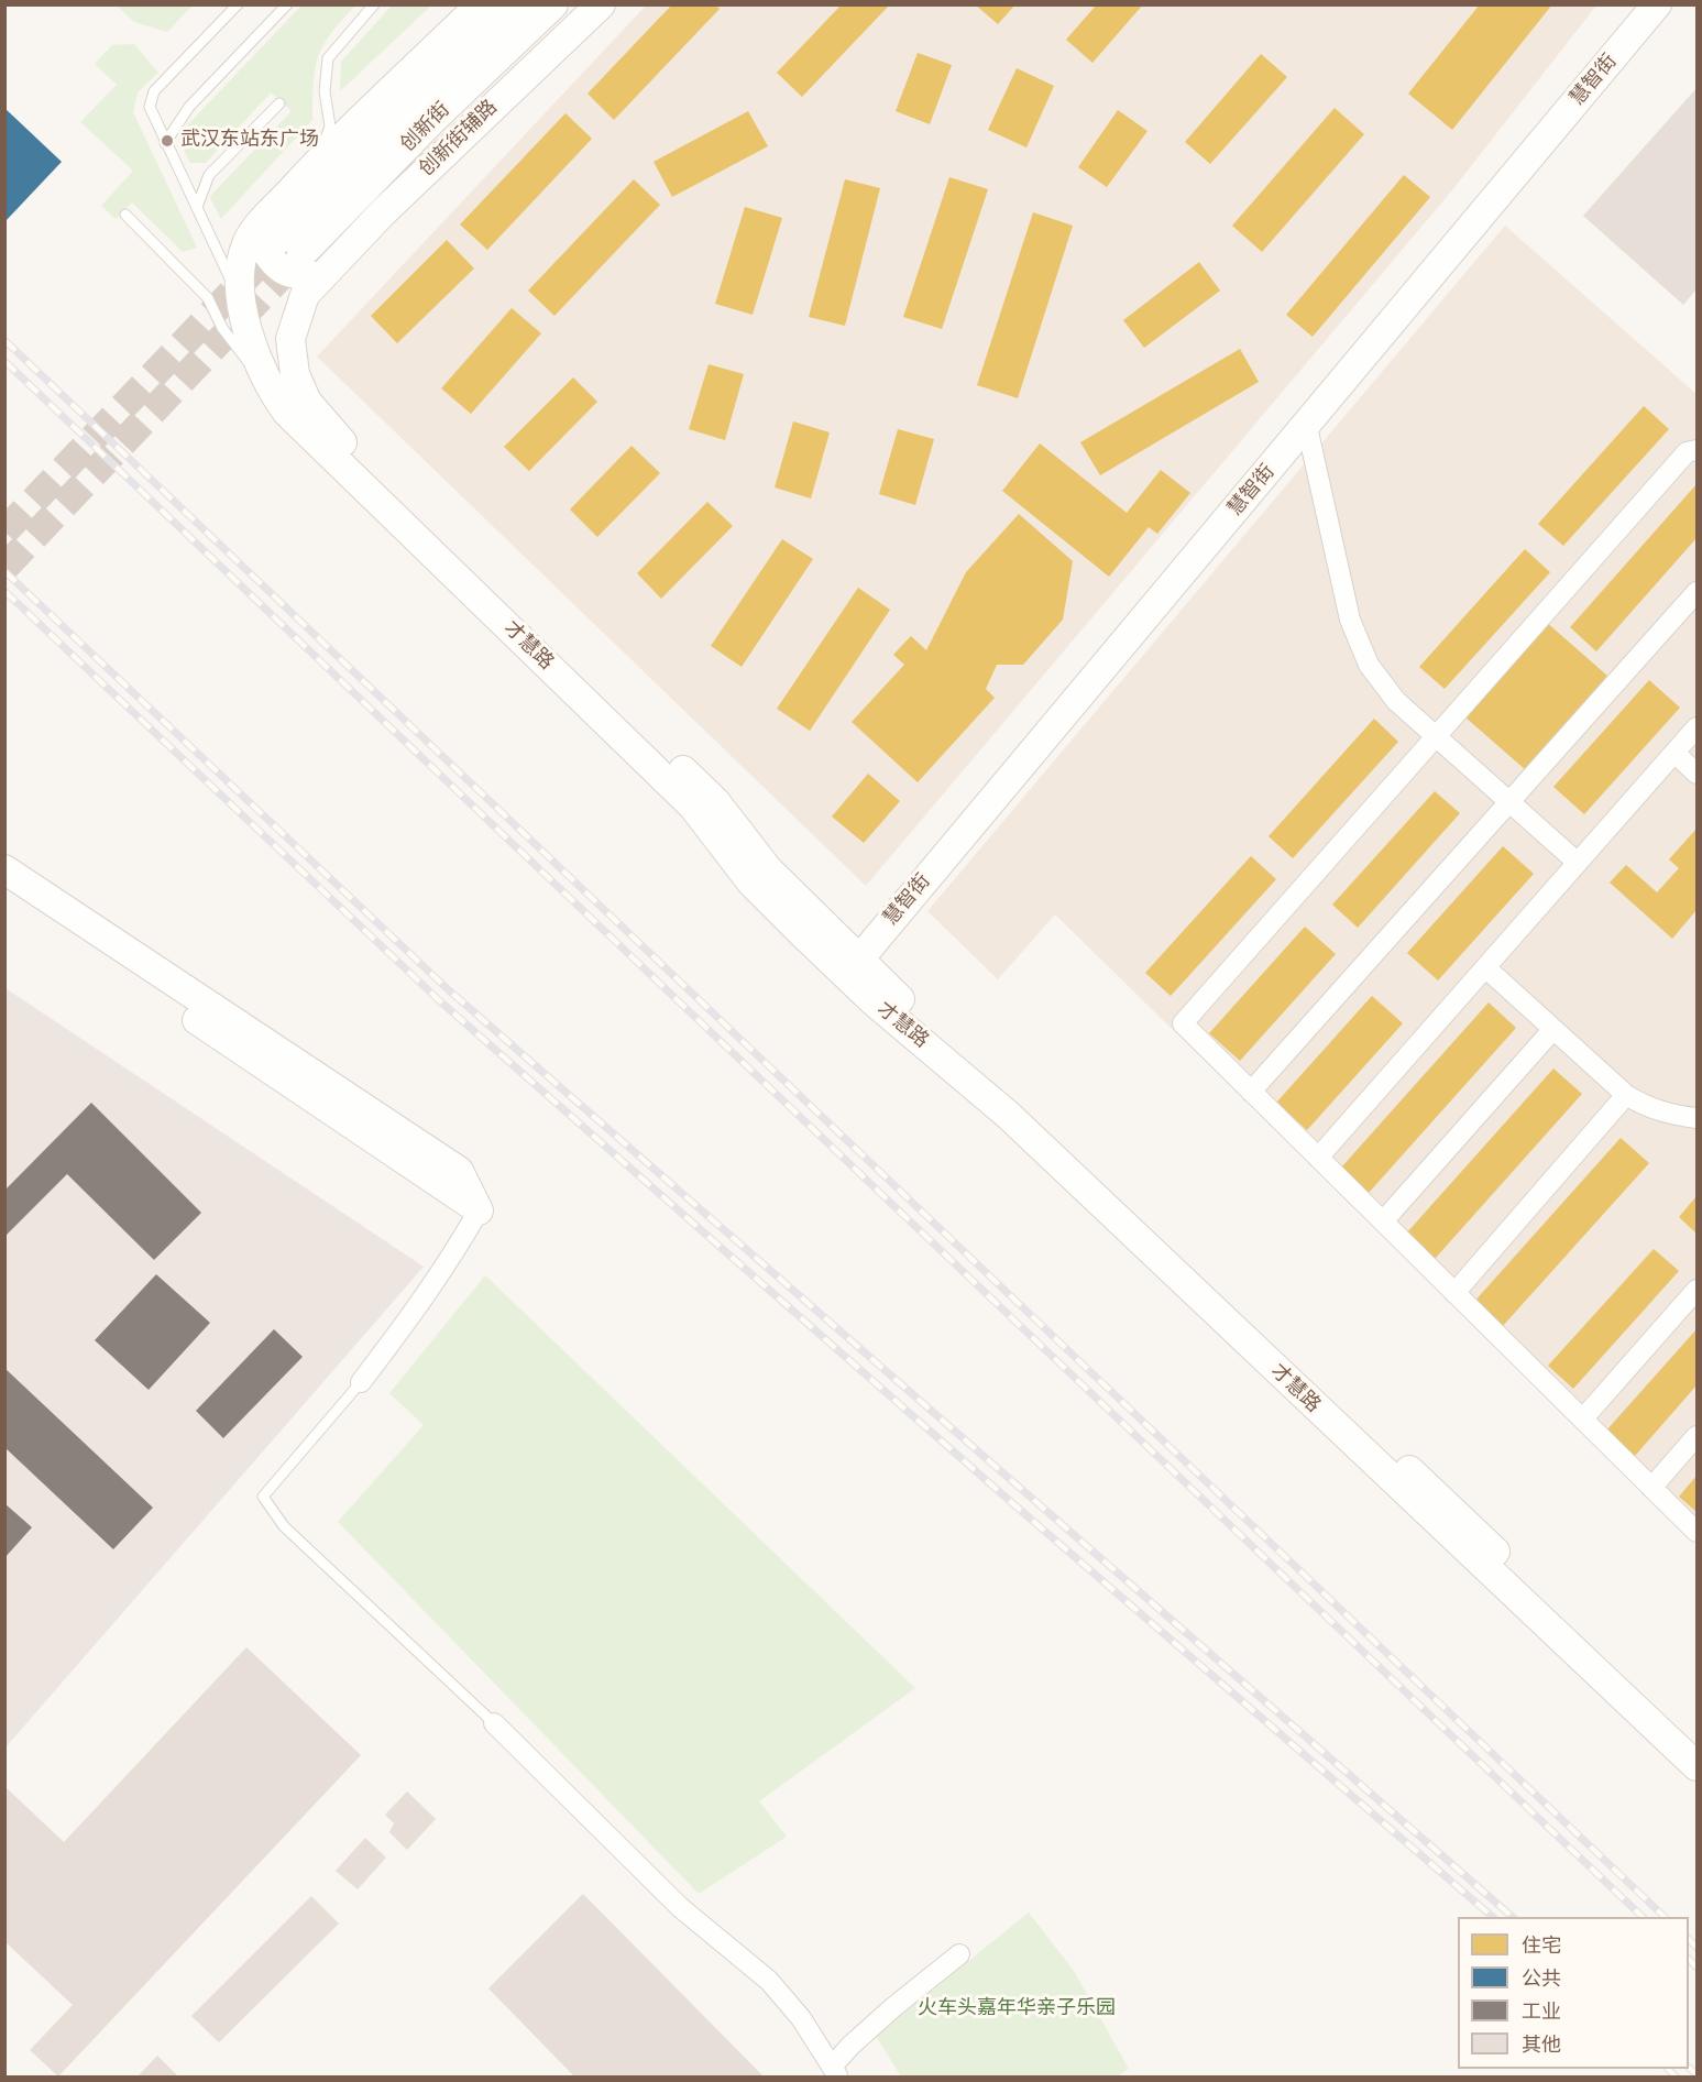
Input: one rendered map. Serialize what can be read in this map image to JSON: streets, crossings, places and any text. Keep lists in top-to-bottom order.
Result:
{
  "streets": {
    "street": [
      "慧智街",
      "创新街",
      "创新街辅路",
      "才慧路"
    ]
  },
  "crossings": [
    ["慧智街", "才慧路"],
    ["创新街", "才慧路"],
    ["创新街辅路", "才慧路"]
  ],
  "parks": ["火车头嘉年华亲子乐园"],
  "places": ["武汉东站东广场"],
  "legend": [
    "住宅",
    "公共",
    "工业",
    "其他"
  ]
}
